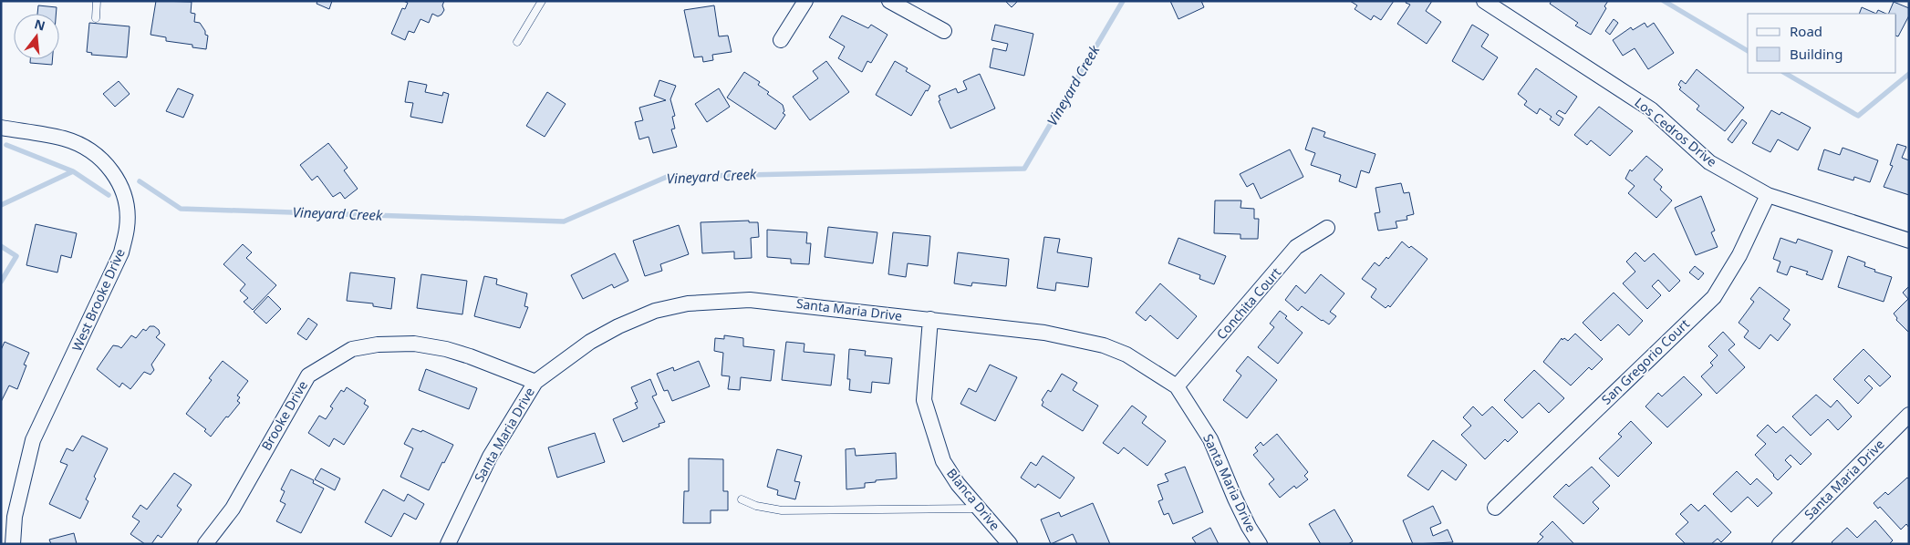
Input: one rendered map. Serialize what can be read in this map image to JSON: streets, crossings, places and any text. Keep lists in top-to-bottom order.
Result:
{
  "streets": {
    "street": [
      "Los Cedros Drive",
      "West Brooke Drive",
      "Conchita Court",
      "Santa Maria Drive",
      "San Gregorio Court",
      "Brooke Drive",
      "Blanca Drive"
    ]
  },
  "crossings": [
    ["Los Cedros Drive", "San Gregorio Court"],
    ["Conchita Court", "Santa Maria Drive"],
    ["Santa Maria Drive", "Brooke Drive"],
    ["Santa Maria Drive", "Blanca Drive"]
  ],
  "water": ["Vineyard Creek"],
  "legend": ["Road", "Building"],
  "north": "top"
}
